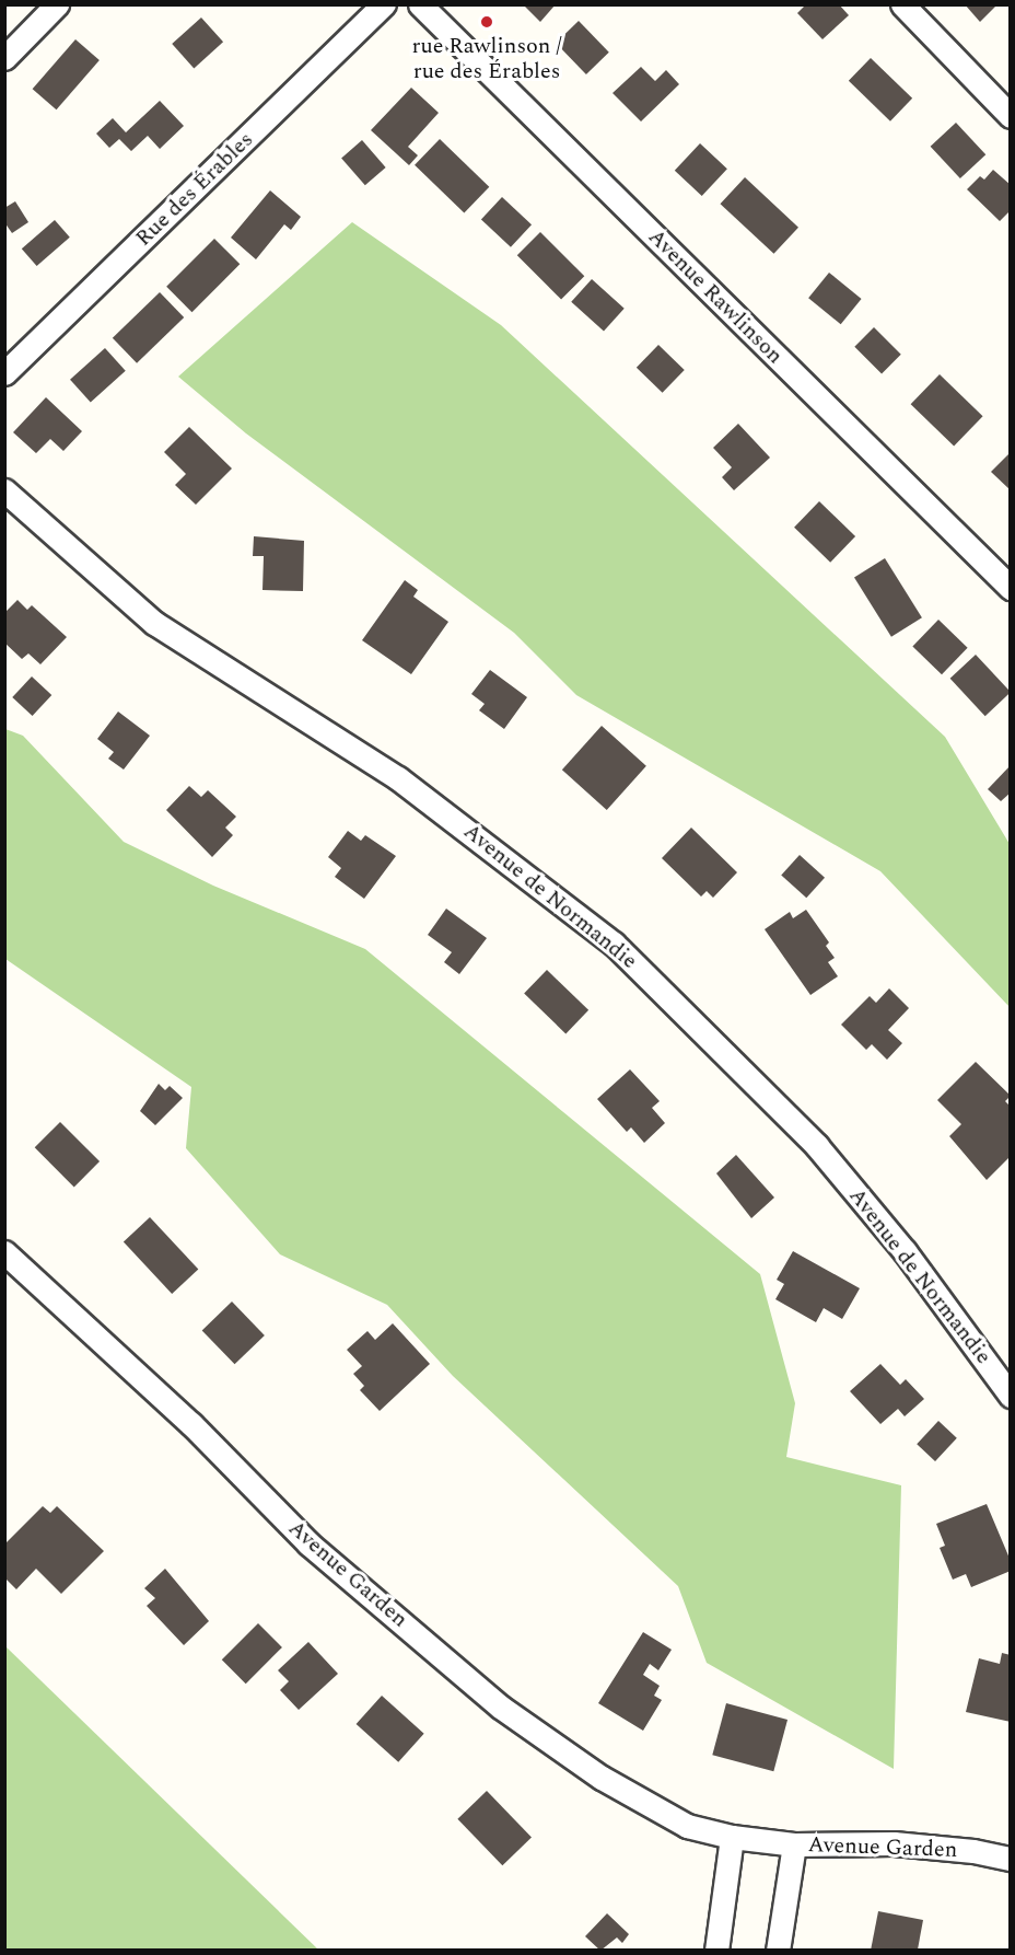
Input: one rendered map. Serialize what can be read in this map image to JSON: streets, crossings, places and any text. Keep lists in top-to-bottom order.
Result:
{
  "streets": {
    "street": [
      "Rue des Érables",
      "Avenue Rawlinson",
      "Avenue de Normandie",
      "Avenue Garden"
    ]
  },
  "places": ["rue Rawlinson / rue des Érables"]
}
